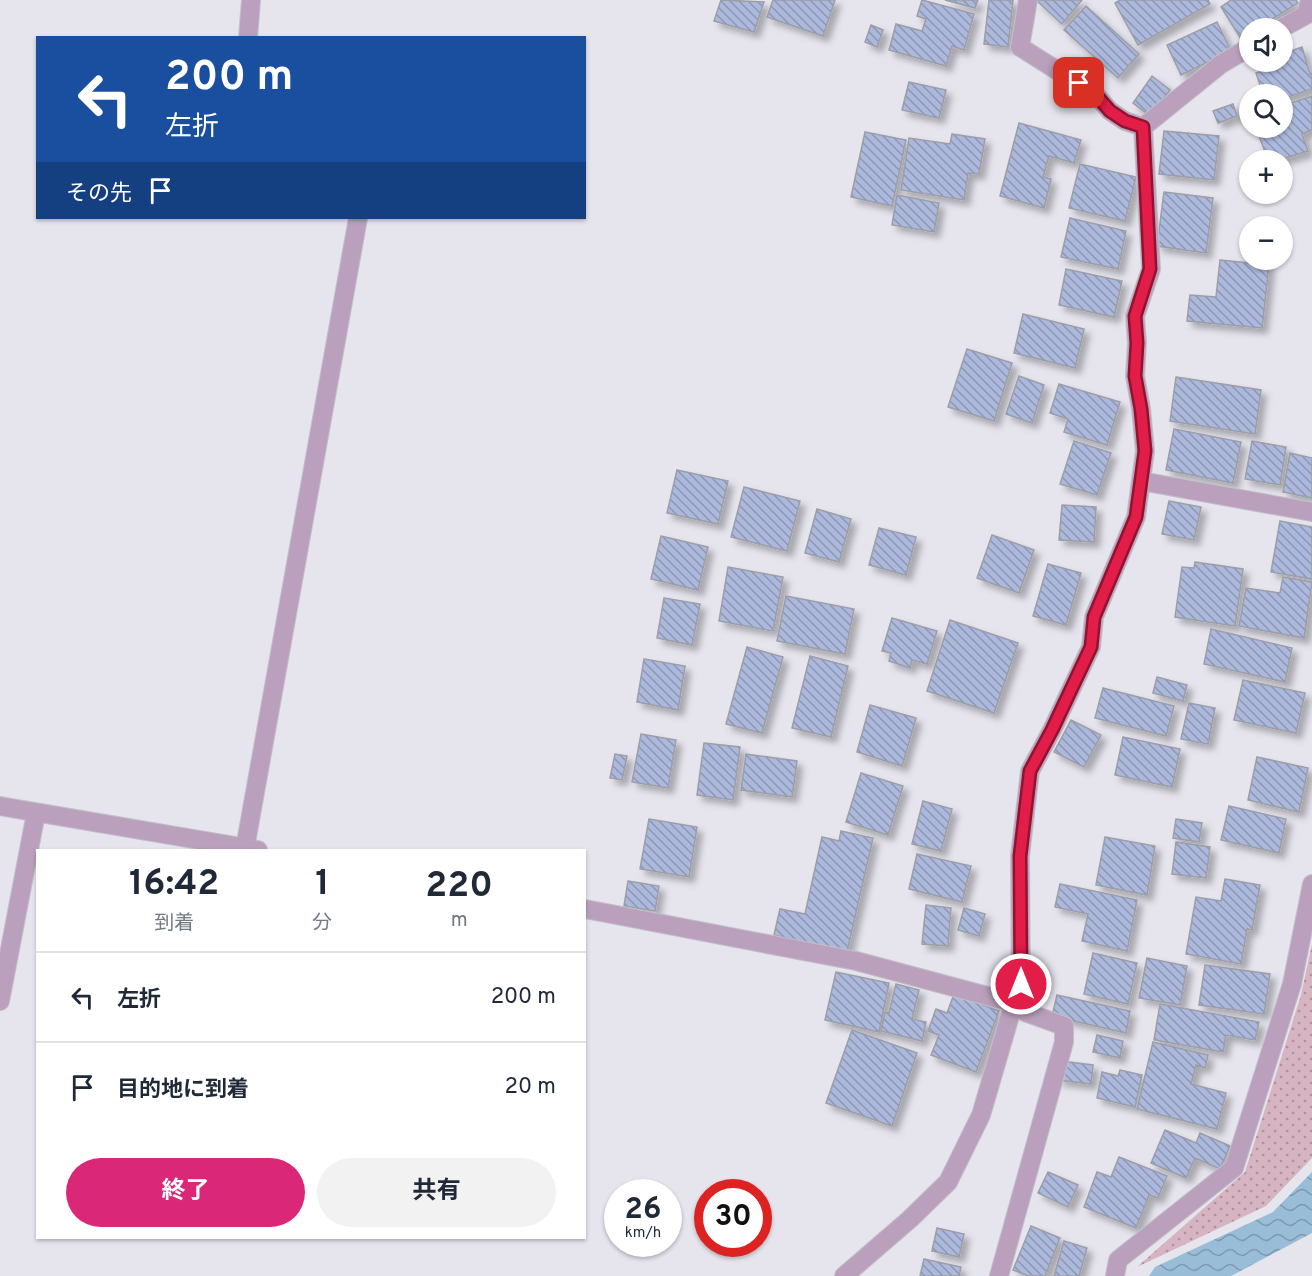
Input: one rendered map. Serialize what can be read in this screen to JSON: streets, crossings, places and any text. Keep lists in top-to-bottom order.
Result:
{
  "page": {
    "map_buttons": ["+", "−"],
    "turn": ["200 m", "左折"],
    "then": "その先",
    "eta": [
      "16:42",
      "到着",
      "1",
      "分",
      "220",
      "m"
    ],
    "list": [
      {
        "name": "左折",
        "value": "200 m"
      },
      {
        "name": "目的地に到着",
        "value": "20 m"
      }
    ],
    "buttons": ["終了", "共有"],
    "speed": "26 km/h",
    "limit": "30"
  }
}
